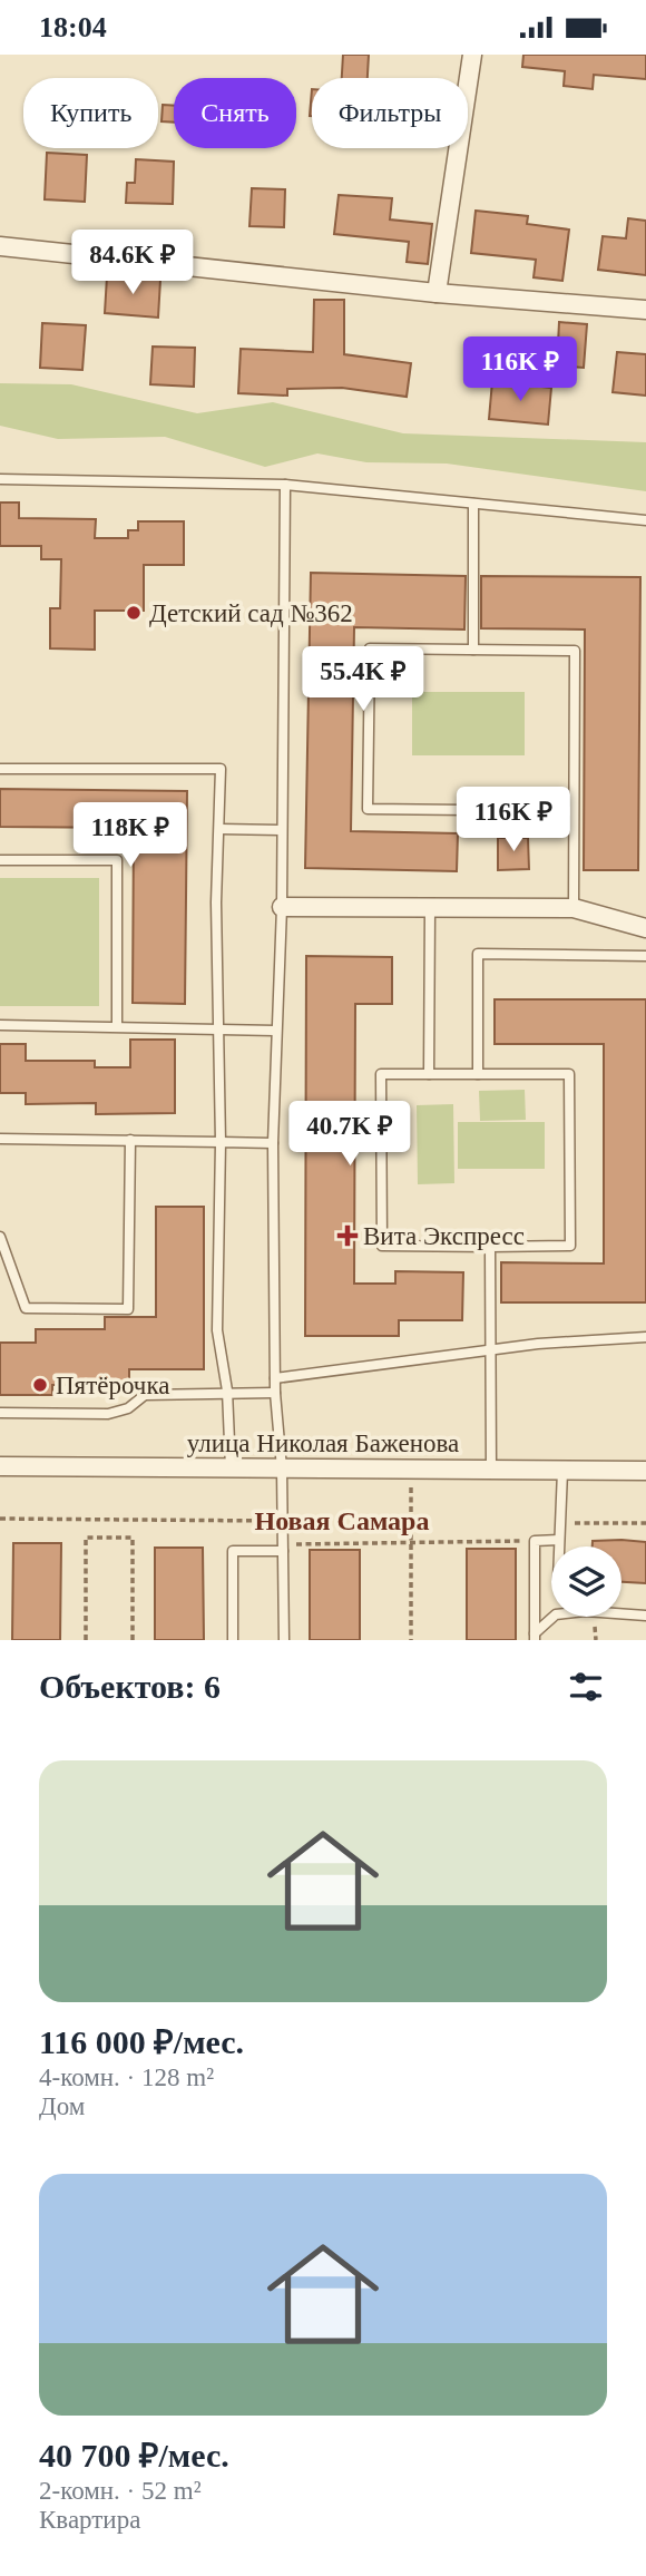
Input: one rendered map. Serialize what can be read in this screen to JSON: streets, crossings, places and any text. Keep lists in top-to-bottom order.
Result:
{
  "streets": {
    "street": ["улица Николая Баженова"]
  },
  "districts": ["Новая Самара"],
  "places": {
    "other": ["Детский сад №362", "Пятёрочка"],
    "health": ["Вита Экспресс"]
  },
  "page": {
    "status": "18:04",
    "chip": ["Купить", "Снять", "Фильтры"],
    "price": [
      "84.6K ₽",
      "116K ₽",
      "55.4K ₽",
      "116K ₽",
      "118K ₽",
      "40.7K ₽"
    ],
    "heading": "Объектов: 6",
    "list": [
      {
        "name": "116 000 ₽/мес.",
        "note": "4-комн. · 128 m² · Дом"
      },
      {
        "name": "40 700 ₽/мес.",
        "note": "2-комн. · 52 m² · Квартира"
      }
    ]
  }
}
